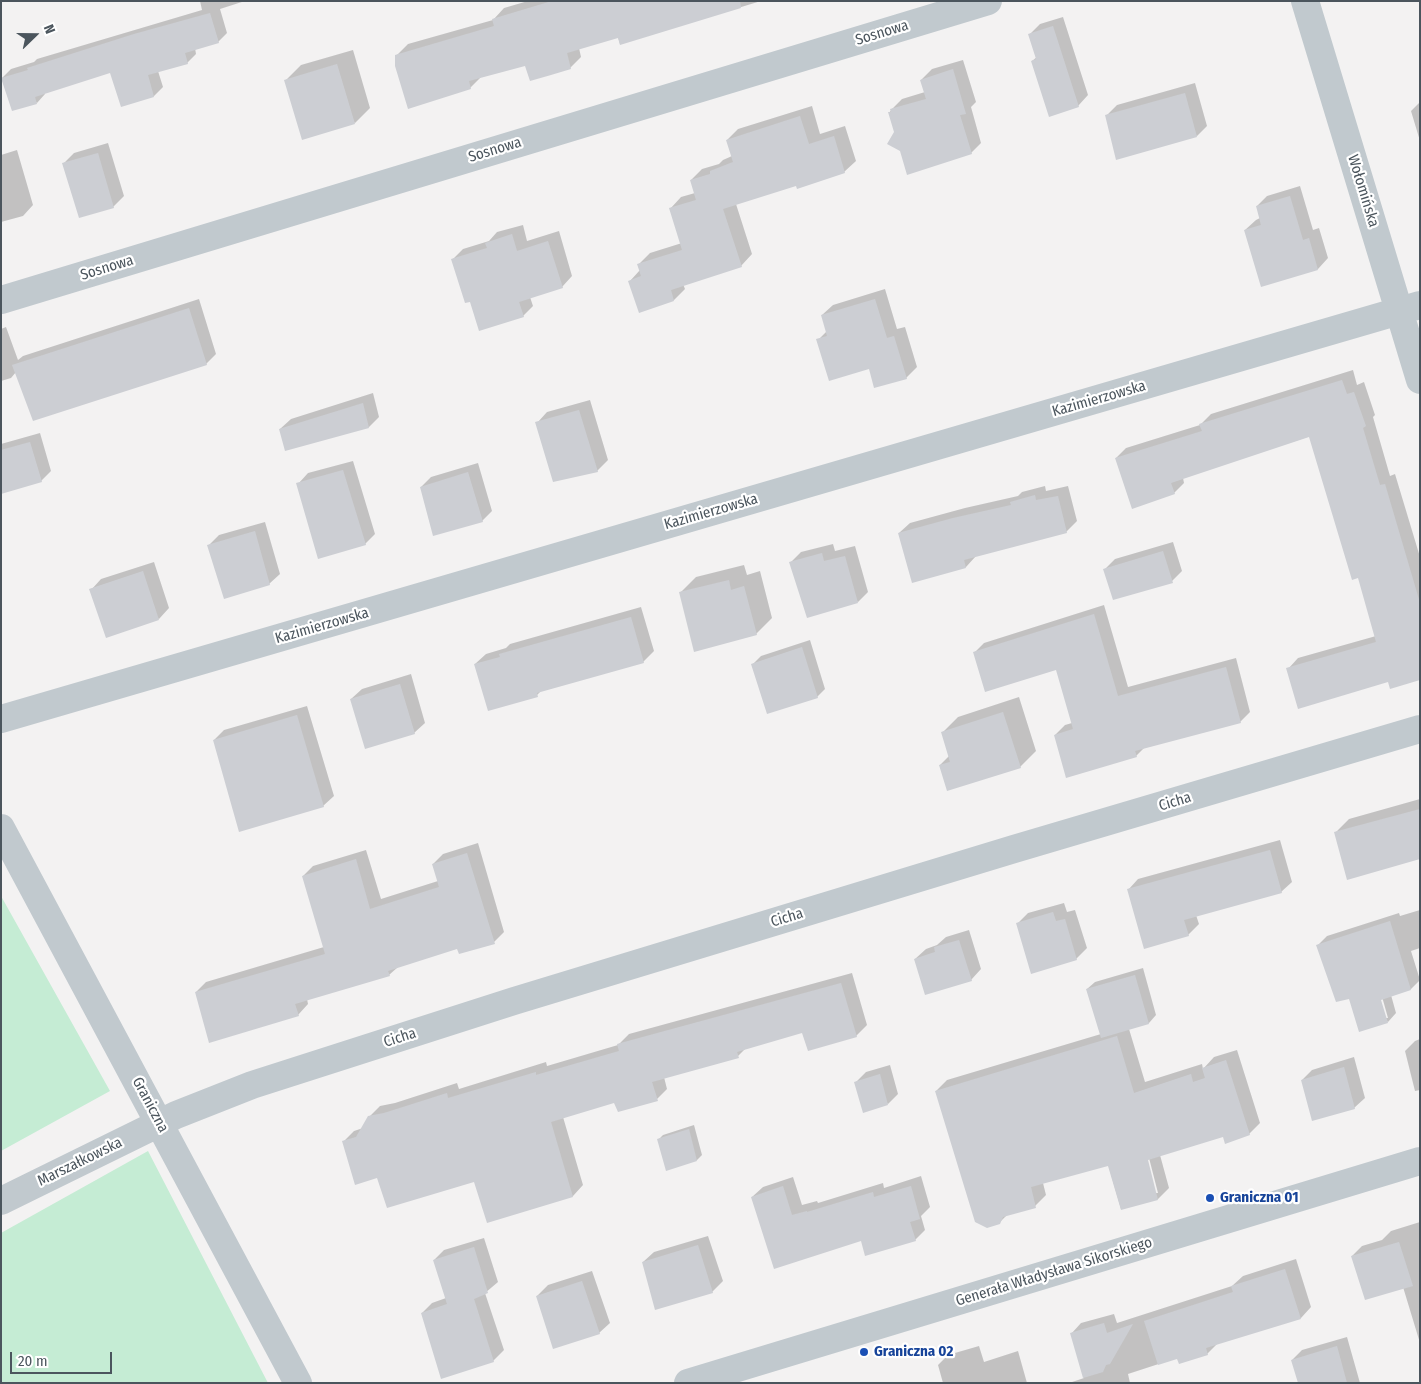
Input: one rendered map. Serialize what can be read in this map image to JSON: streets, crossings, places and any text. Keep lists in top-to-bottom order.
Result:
{
  "streets": {
    "street": [
      "Sosnowa",
      "Wołomińska",
      "Kazimierzowska",
      "Cicha",
      "Graniczna",
      "Marszałkowska",
      "Generała Władysława Sikorskiego"
    ]
  },
  "crossings": [
    ["Wołomińska", "Kazimierzowska"],
    ["Cicha", "Graniczna"],
    ["Cicha", "Marszałkowska"],
    ["Graniczna", "Marszałkowska"]
  ],
  "places": ["Graniczna 01", "Graniczna 02"],
  "scale_bar": "20 m",
  "north": "right"
}
